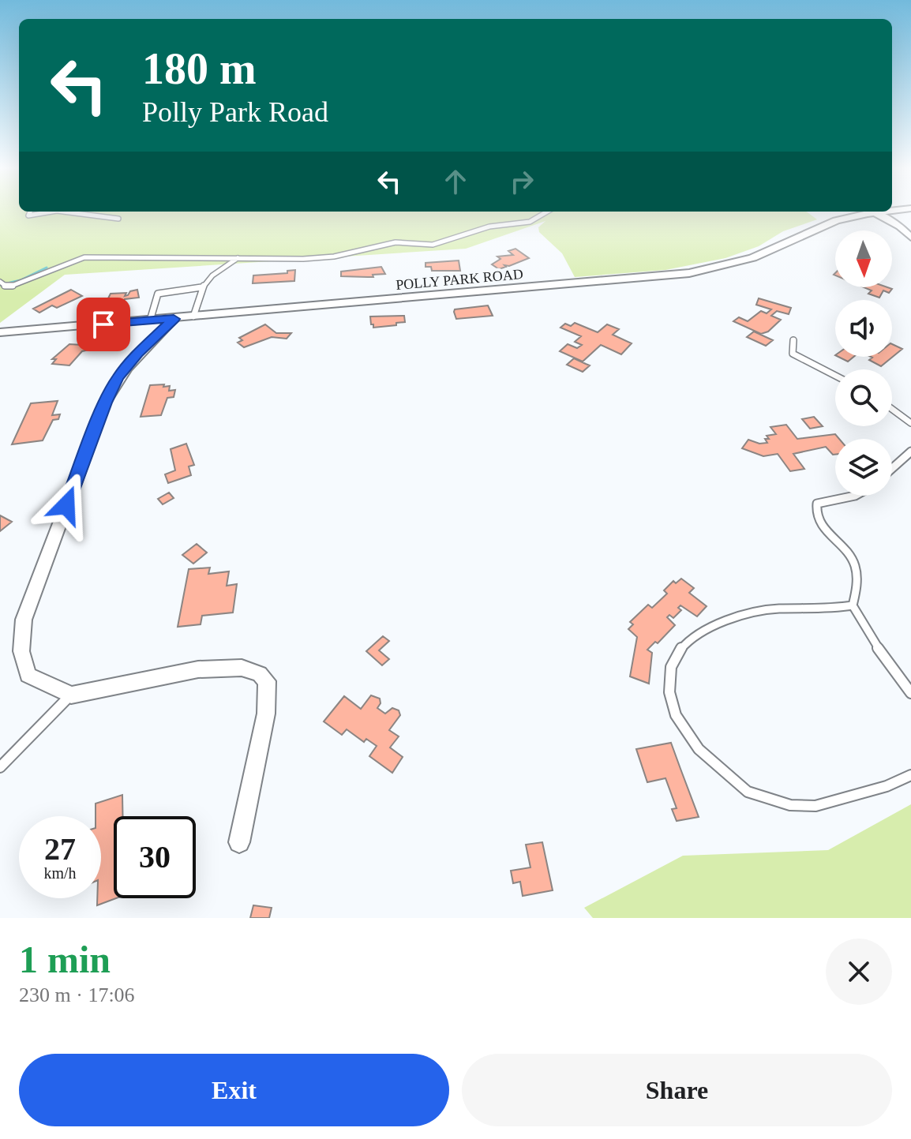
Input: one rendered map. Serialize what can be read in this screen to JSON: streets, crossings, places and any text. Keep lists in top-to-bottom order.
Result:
{
  "streets": {
    "street": ["POLLY PARK ROAD"]
  },
  "north": "bottom",
  "page": {
    "turn": ["180 m", "Polly Park Road"],
    "speed": "27 km/h",
    "limit": "30",
    "heading": ["1 min", "230 m · 17:06"],
    "buttons": ["Exit", "Share"]
  }
}
